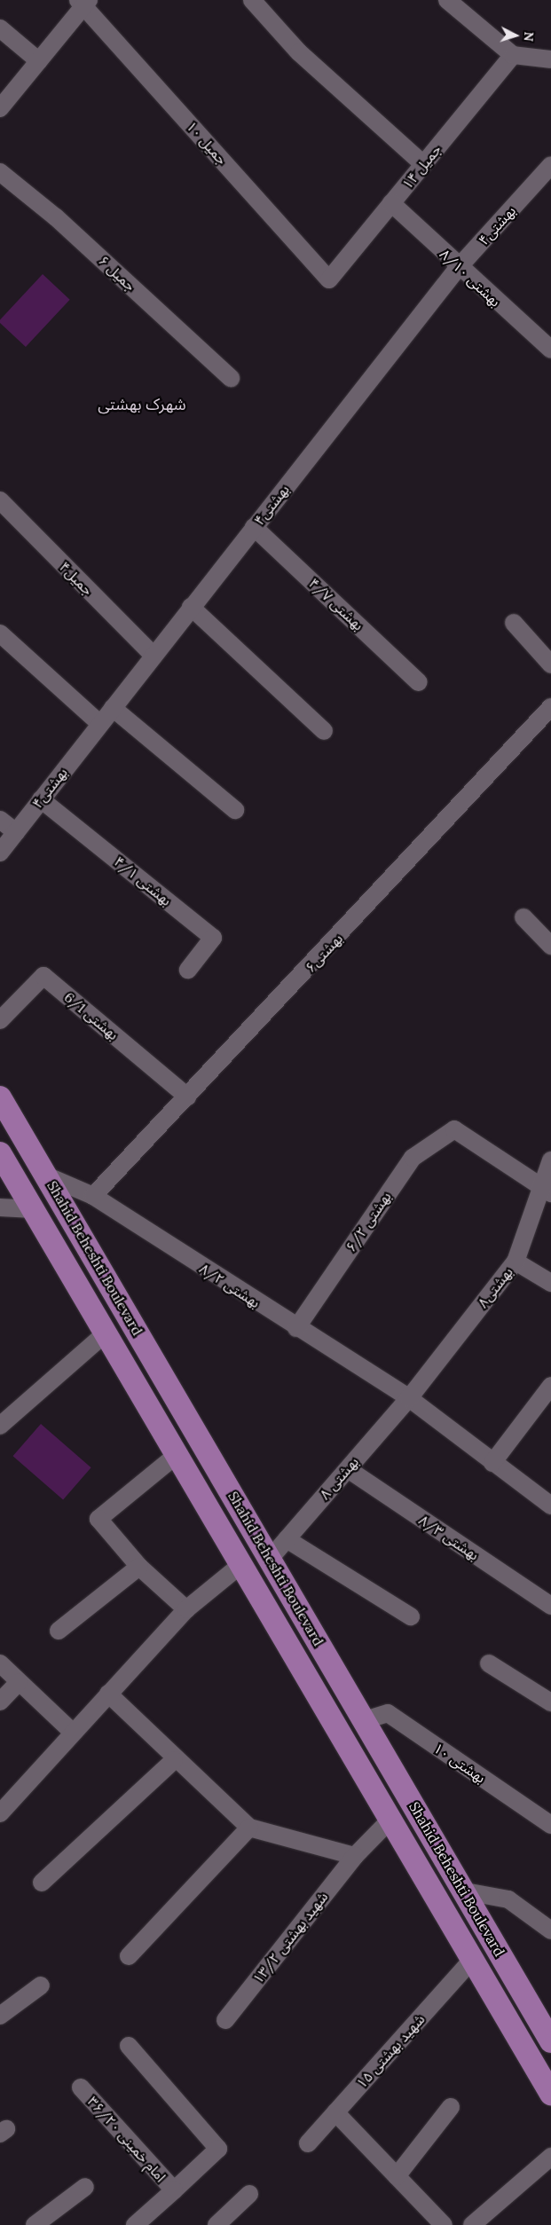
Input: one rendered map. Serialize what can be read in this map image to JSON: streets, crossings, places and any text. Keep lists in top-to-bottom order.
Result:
{
  "streets": {
    "main road": ["Shahid Beheshti Boulevard"],
    "street": [
      "جمیل ۱۰",
      "جمیل ۱۴",
      "بهشتی۴",
      "جمیل ۶",
      "بهشتی ۸/۱۰",
      "جمیل۴",
      "بهشتی ۴/۷",
      "بهشتی ۴/۱",
      "بهشتی۶",
      "بهشتی 6/1",
      "بهشتی ۶/۲",
      "بهشتی ۸/۲",
      "بهشتی۸",
      "۸ بهشتی",
      "بهشتی ۸/۳",
      "بهشتی ۱۰",
      "شهید بهشتی ۱۳/۲",
      "شهید بهشتی ۱۵",
      "امام خمینی ۳۶/۲۰"
    ]
  },
  "crossings": [
    ["جمیل ۱۰", "جمیل ۱۴"],
    ["جمیل ۱۴", "بهشتی ۸/۱۰"],
    ["بهشتی۴", "بهشتی ۸/۱۰"],
    ["بهشتی۴", "جمیل۴"],
    ["بهشتی۴", "بهشتی ۴/۷"],
    ["بهشتی۴", "بهشتی ۴/۱"],
    ["بهشتی۶", "بهشتی 6/1"],
    ["بهشتی۶", "بهشتی ۸/۲"],
    ["بهشتی ۶/۲", "بهشتی ۸/۲"],
    ["بهشتی ۶/۲", "بهشتی۸"],
    ["Shahid Beheshti Boulevard", "بهشتی ۸/۲"],
    ["Shahid Beheshti Boulevard", "۸ بهشتی"],
    ["Shahid Beheshti Boulevard", "بهشتی ۱۰"],
    ["Shahid Beheshti Boulevard", "شهید بهشتی ۱۳/۲"],
    ["Shahid Beheshti Boulevard", "شهید بهشتی ۱۵"],
    ["بهشتی ۸/۲", "بهشتی۸"],
    ["بهشتی ۸/۲", "۸ بهشتی"],
    ["بهشتی۸", "۸ بهشتی"],
    ["۸ بهشتی", "بهشتی ۸/۳"]
  ],
  "districts": ["شهرک بهشتی"],
  "north": "right"
}
